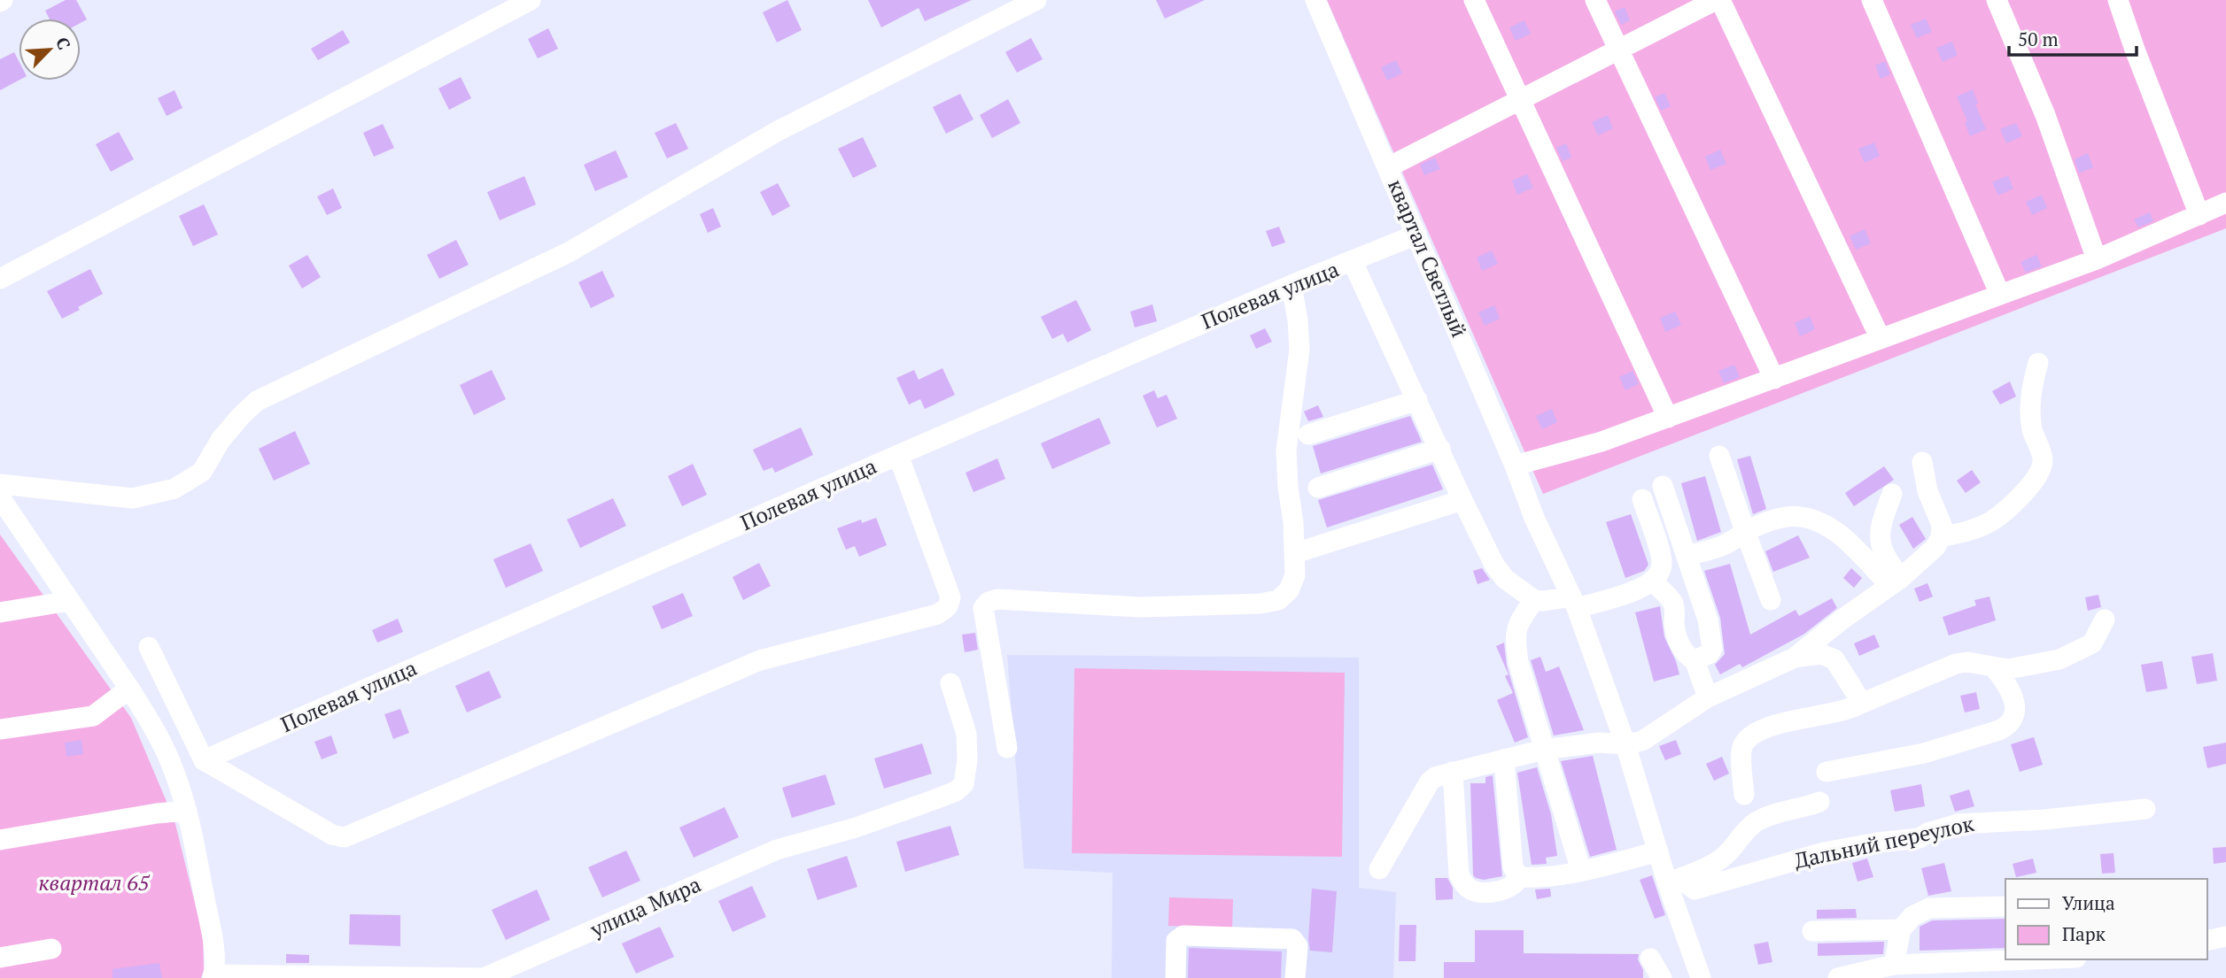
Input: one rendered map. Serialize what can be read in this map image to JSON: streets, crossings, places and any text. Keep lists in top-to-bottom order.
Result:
{
  "streets": {
    "street": [
      "квартал Светлый",
      "Полевая улица",
      "Дальний переулок",
      "улица Мира"
    ]
  },
  "crossings": [
    ["квартал Светлый", "Полевая улица"],
    ["квартал Светлый", "Дальний переулок"]
  ],
  "parks": ["квартал 65"],
  "legend": ["Улица", "Парк"],
  "scale_bar": "50 m",
  "north": "top right"
}
